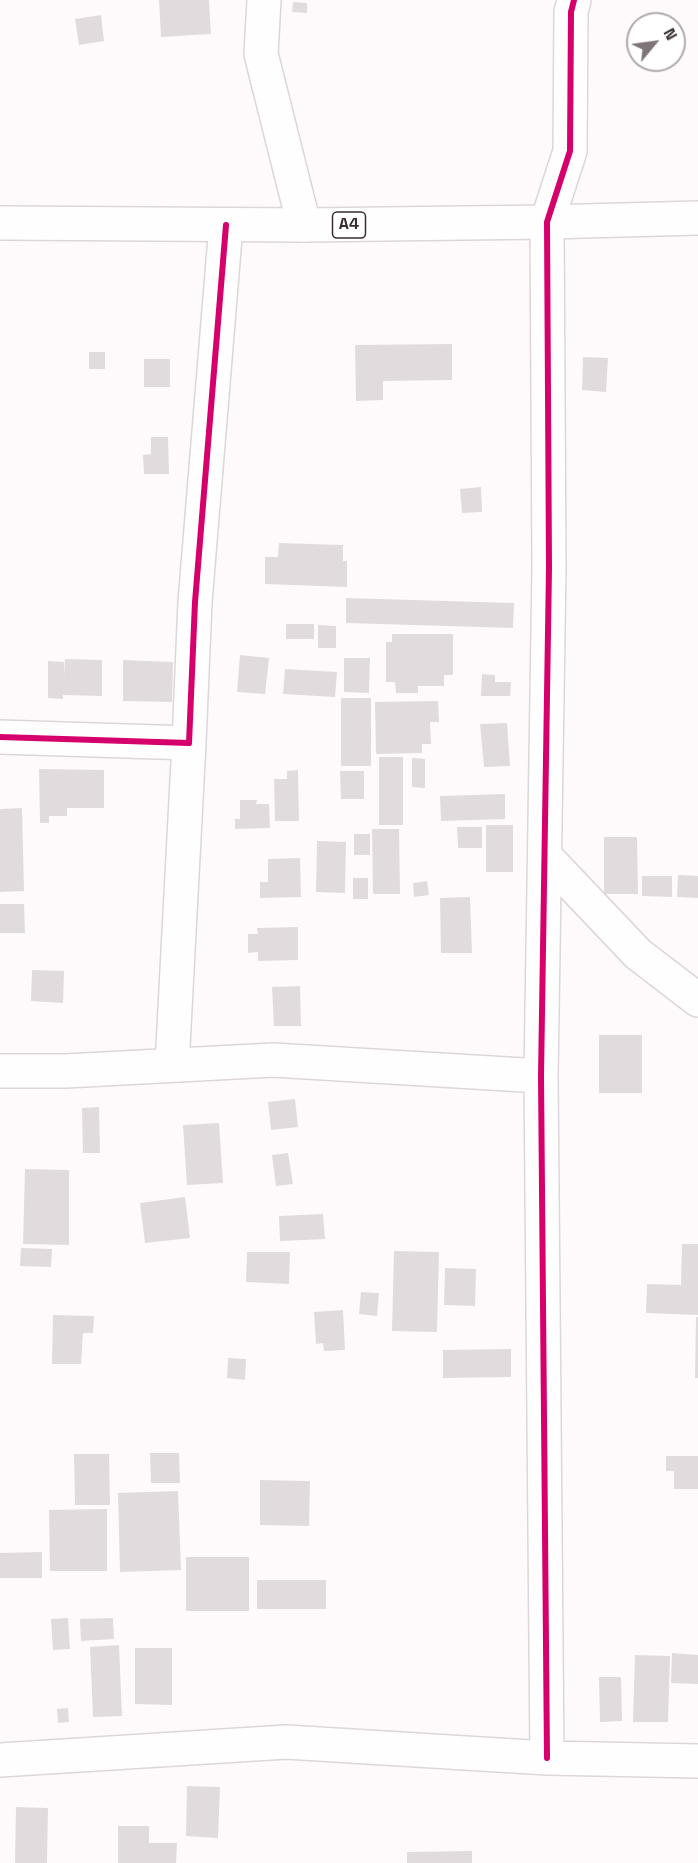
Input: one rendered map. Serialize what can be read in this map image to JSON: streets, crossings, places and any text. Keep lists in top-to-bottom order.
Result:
{
  "streets": {
    "main road": ["A4"]
  },
  "north": "top right"
}
